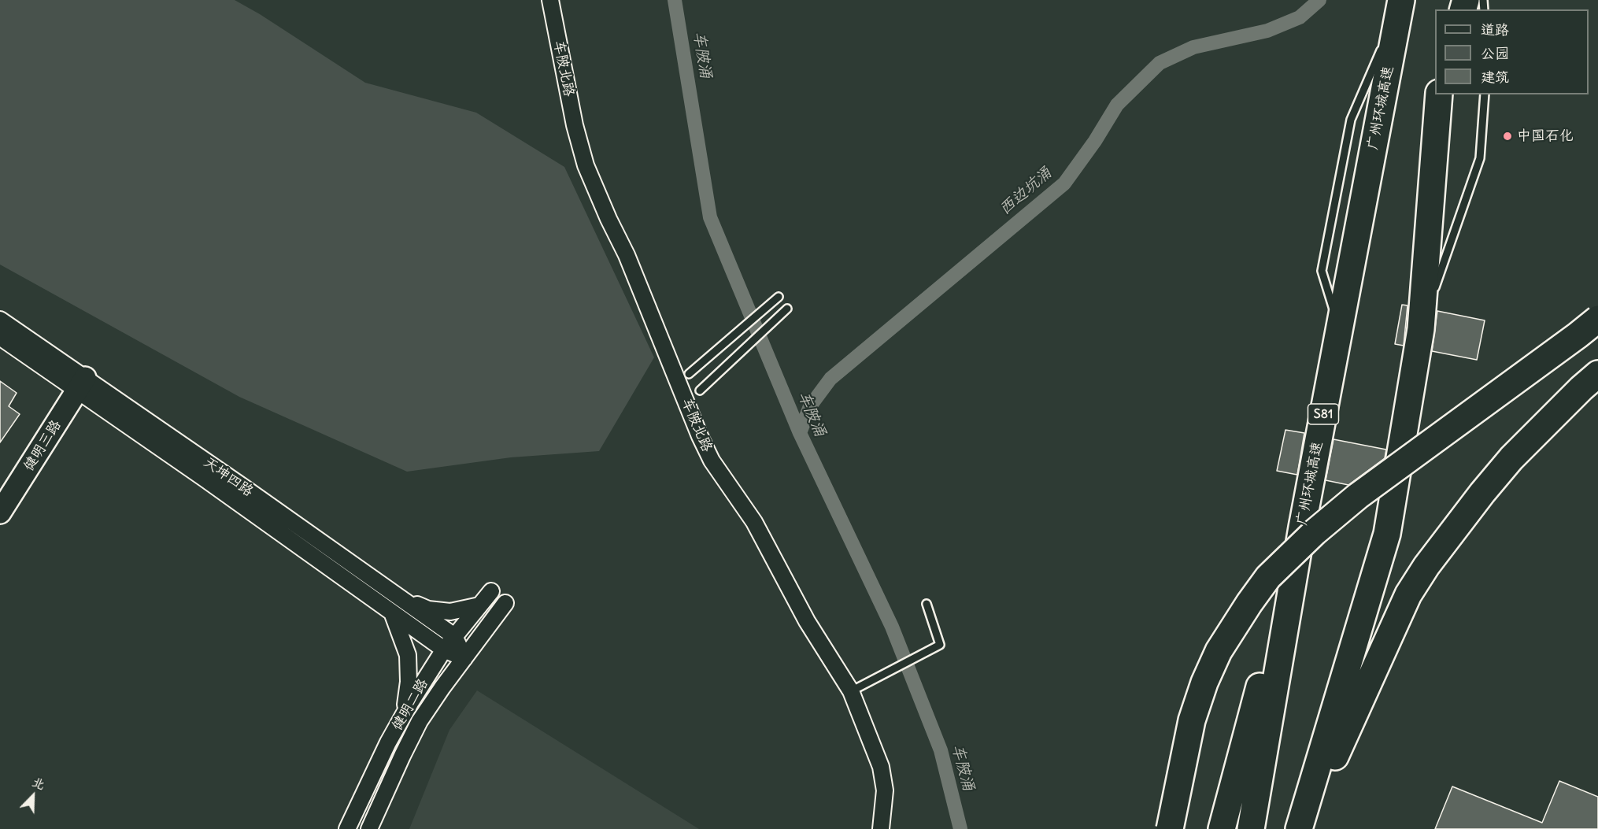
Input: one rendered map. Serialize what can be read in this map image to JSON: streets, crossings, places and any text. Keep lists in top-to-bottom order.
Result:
{
  "streets": {
    "highway": ["广州环城高速", "S81"],
    "street": [
      "车陂北路",
      "健明三路",
      "天坤四路",
      "健明二路"
    ]
  },
  "crossings": [
    ["健明三路", "天坤四路"],
    ["天坤四路", "健明二路"]
  ],
  "water": ["车陂涌", "西边坑涌"],
  "places": ["中国石化"],
  "legend": ["道路", "公园", "建筑"],
  "north": "top right"
}
